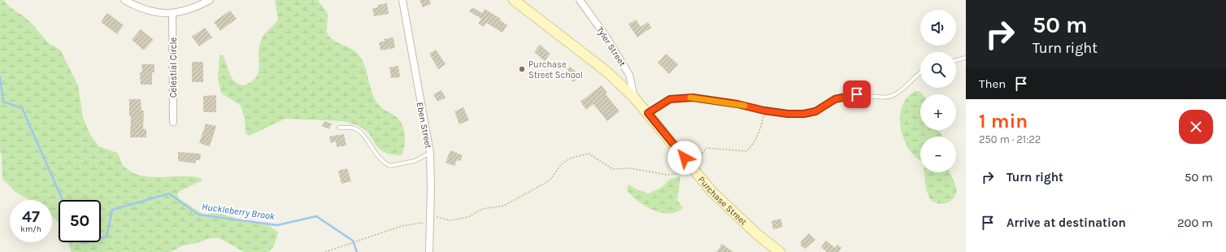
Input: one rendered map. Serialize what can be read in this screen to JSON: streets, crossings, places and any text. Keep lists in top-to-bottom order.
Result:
{
  "streets": {
    "main road": ["Purchase Street"],
    "street": ["Tyler Street", "Celestial Circle", "Eben Street"]
  },
  "crossings": [
    ["Tyler Street", "Purchase Street"]
  ],
  "water": ["Huckleberry Brook"],
  "places": ["Purchase Street School"],
  "page": {
    "turn": ["50 m", "Turn right"],
    "map_buttons": ["+", "−"],
    "then": "Then",
    "heading": ["1 min", "250 m · 21:22"],
    "list": [
      {
        "name": "Turn right",
        "value": "50 m"
      },
      {
        "name": "Arrive at destination",
        "value": "200 m"
      }
    ],
    "speed": "47 km/h",
    "limit": "50"
  }
}
